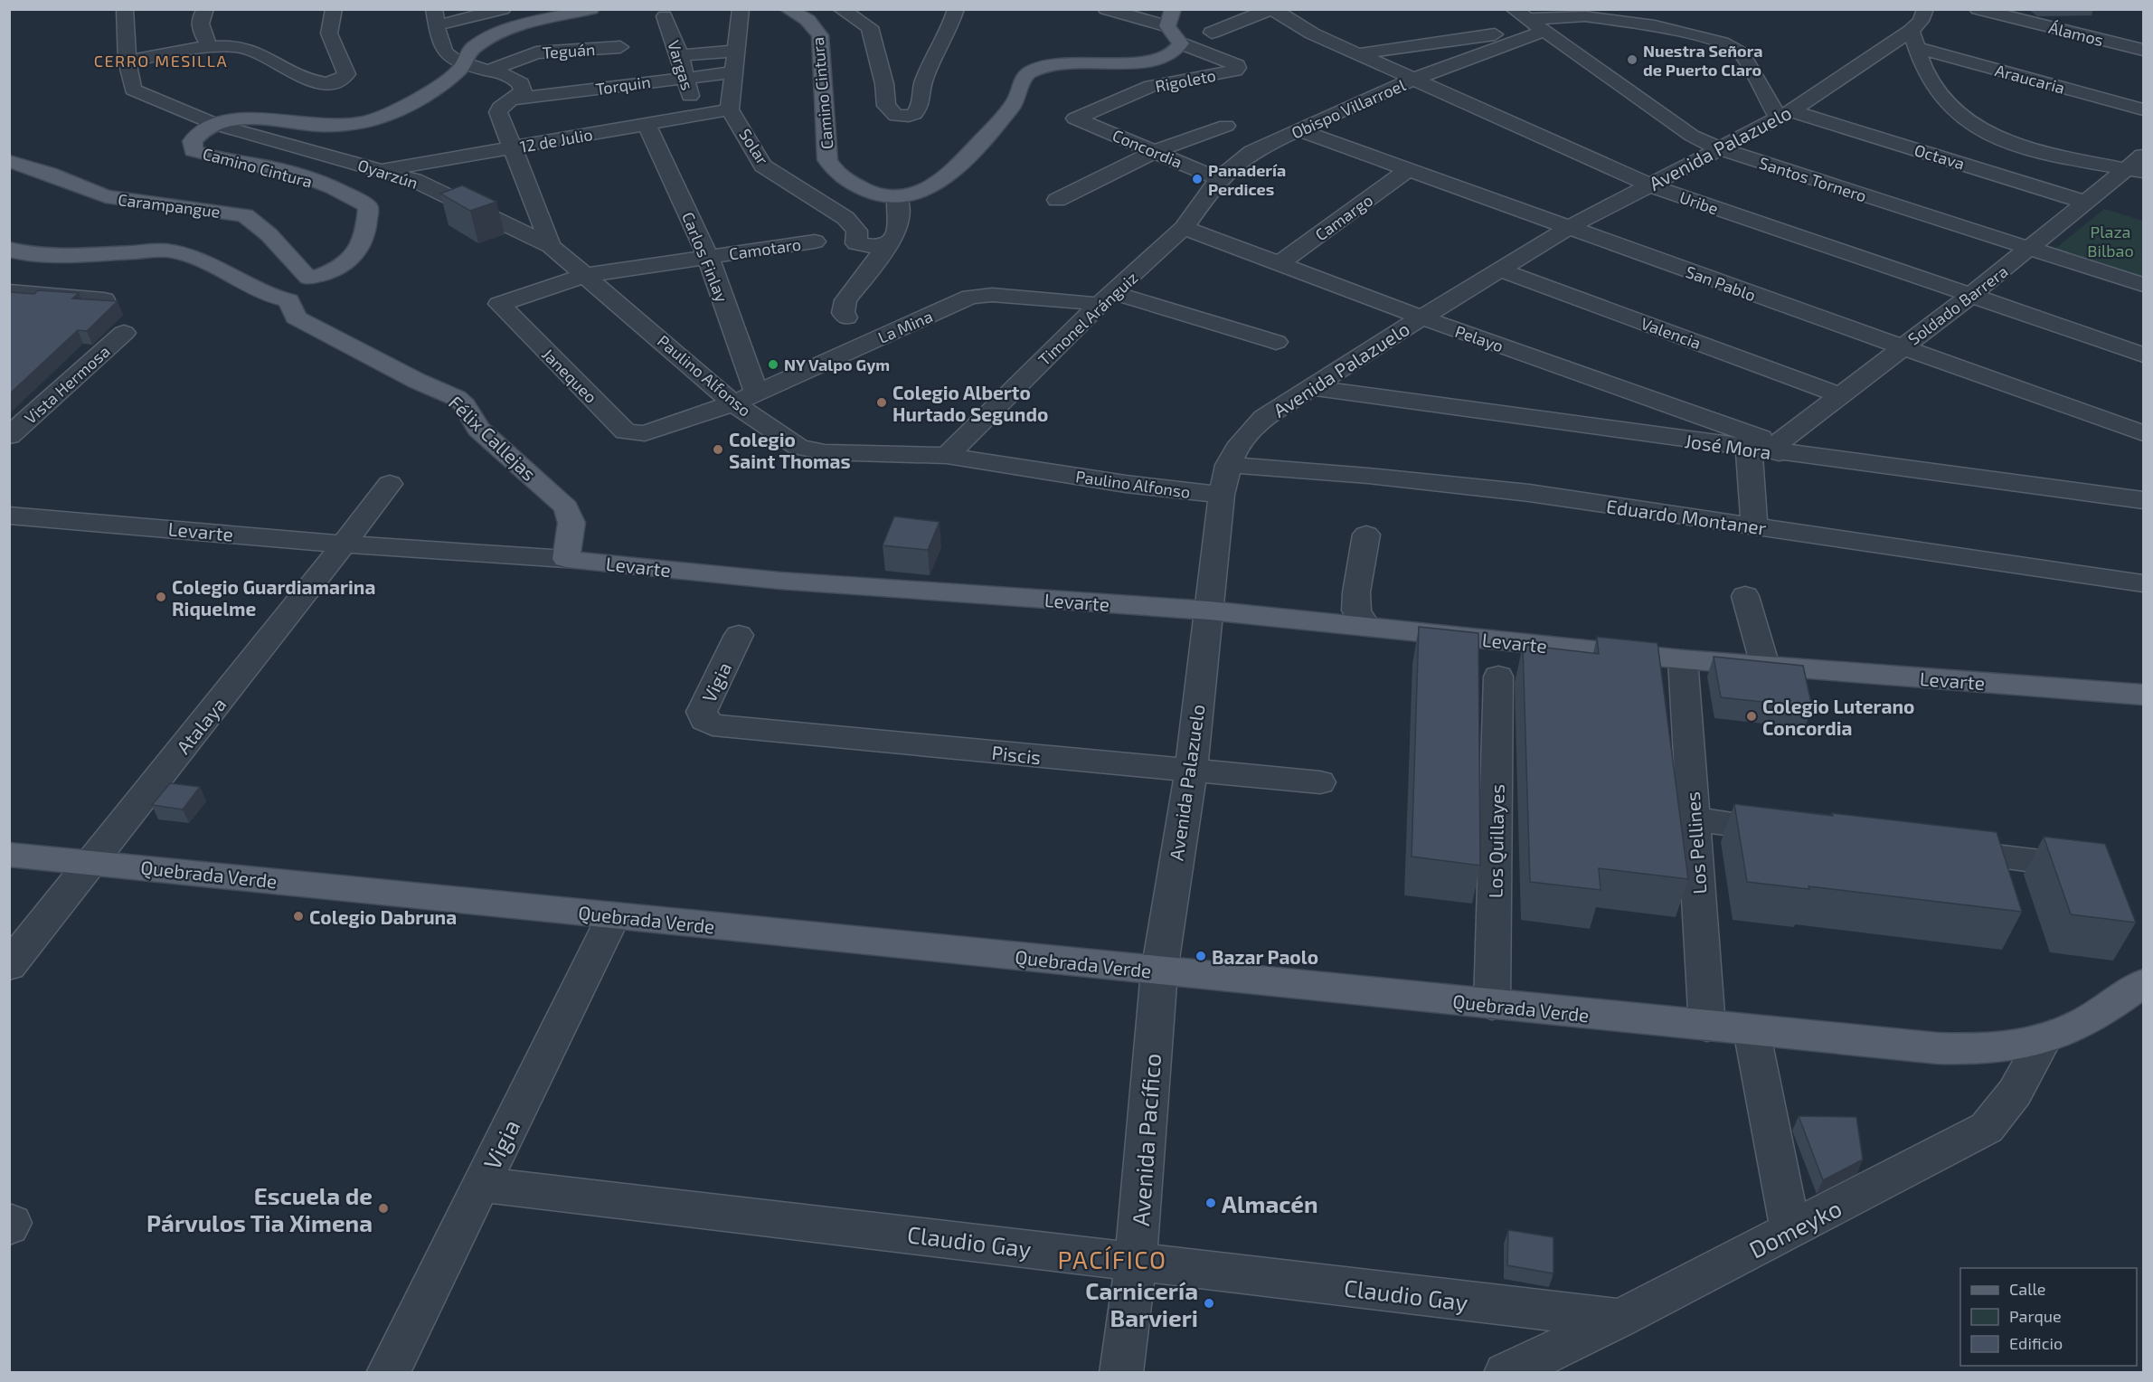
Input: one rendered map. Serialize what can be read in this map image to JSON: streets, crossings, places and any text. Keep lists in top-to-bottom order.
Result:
{
  "streets": {
    "main road": [
      "Camino Cintura",
      "Carampangue",
      "Félix Callejas",
      "Levarte",
      "Quebrada Verde"
    ],
    "street": [
      "Álamos",
      "Teguán",
      "Vargas",
      "Araucaria",
      "Rigoleto",
      "Torquin",
      "Obispo Villarroel",
      "12 de Julio",
      "Solar",
      "Avenida Palazuelo",
      "Concordia",
      "Octava",
      "Oyarzún",
      "Santos Tornero",
      "Uribe",
      "Camargo",
      "Camotaro",
      "Carlos Finlay",
      "San Pablo",
      "Soldado Barrera",
      "Timonel Aránguiz",
      "La Mina",
      "Valencia",
      "Pelayo",
      "Janequeo",
      "Paulino Alfonso",
      "Vista Hermosa",
      "José Mora",
      "Eduardo Montaner",
      "Vigia",
      "Atalaya",
      "Piscis",
      "Los Quillayes",
      "Los Pellines",
      "Avenida Pacífico",
      "Domeyko",
      "Claudio Gay"
    ]
  },
  "crossings": [
    ["Vargas", "Torquin"],
    ["Vargas", "12 de Julio"],
    ["Araucaria", "Avenida Palazuelo"],
    ["Rigoleto", "Camino Cintura"],
    ["Rigoleto", "Concordia"],
    ["Torquin", "Solar"],
    ["Torquin", "Paulino Alfonso"],
    ["Camino Cintura", "Oyarzún"],
    ["Camino Cintura", "Carampangue"],
    ["Obispo Villarroel", "Concordia"],
    ["Obispo Villarroel", "Santos Tornero"],
    ["Obispo Villarroel", "Uribe"],
    ["Obispo Villarroel", "San Pablo"],
    ["Obispo Villarroel", "Timonel Aránguiz"],
    ["Obispo Villarroel", "Pelayo"],
    ["12 de Julio", "Solar"],
    ["12 de Julio", "Oyarzún"],
    ["12 de Julio", "Carlos Finlay"],
    ["12 de Julio", "Paulino Alfonso"],
    ["Avenida Palazuelo", "Octava"],
    ["Avenida Palazuelo", "Santos Tornero"],
    ["Avenida Palazuelo", "Uribe"],
    ["Avenida Palazuelo", "San Pablo"],
    ["Avenida Palazuelo", "Valencia"],
    ["Avenida Palazuelo", "Pelayo"],
    ["Avenida Palazuelo", "Paulino Alfonso"],
    ["Avenida Palazuelo", "José Mora"],
    ["Avenida Palazuelo", "Eduardo Montaner"],
    ["Avenida Palazuelo", "Levarte"],
    ["Avenida Palazuelo", "Piscis"],
    ["Avenida Palazuelo", "Quebrada Verde"],
    ["Avenida Palazuelo", "Avenida Pacífico"],
    ["Octava", "Soldado Barrera"],
    ["Oyarzún", "Paulino Alfonso"],
    ["Santos Tornero", "Soldado Barrera"],
    ["Uribe", "Soldado Barrera"],
    ["Camargo", "San Pablo"],
    ["Camargo", "Pelayo"],
    ["Camotaro", "Carlos Finlay"],
    ["Camotaro", "Janequeo"],
    ["Camotaro", "Paulino Alfonso"],
    ["Carlos Finlay", "La Mina"],
    ["San Pablo", "Soldado Barrera"],
    ["Soldado Barrera", "Valencia"],
    ["Soldado Barrera", "Pelayo"],
    ["Soldado Barrera", "José Mora"],
    ["Timonel Aránguiz", "Pelayo"],
    ["Timonel Aránguiz", "Paulino Alfonso"],
    ["La Mina", "Janequeo"],
    ["La Mina", "Paulino Alfonso"],
    ["Pelayo", "José Mora"],
    ["Janequeo", "Paulino Alfonso"],
    ["Félix Callejas", "Levarte"],
    ["Levarte", "Atalaya"],
    ["Levarte", "Los Pellines"],
    ["Vigia", "Piscis"],
    ["Vigia", "Quebrada Verde"],
    ["Vigia", "Claudio Gay"],
    ["Atalaya", "Quebrada Verde"],
    ["Los Quillayes", "Quebrada Verde"],
    ["Los Pellines", "Quebrada Verde"],
    ["Quebrada Verde", "Avenida Pacífico"],
    ["Quebrada Verde", "Domeyko"],
    ["Avenida Pacífico", "Claudio Gay"],
    ["Domeyko", "Claudio Gay"]
  ],
  "districts": ["CERRO MESILLA", "PACÍFICO"],
  "parks": ["Plaza Bilbao"],
  "places": [
    "Nuestra Señora de Puerto Claro",
    "Panadería Perdices",
    "NY Valpo Gym",
    "Colegio Alberto Hurtado Segundo",
    "Colegio Saint Thomas",
    "Colegio Guardiamarina Riquelme",
    "Colegio Luterano Concordia",
    "Colegio Dabruna",
    "Bazar Paolo",
    "Almacén",
    "Escuela de Párvulos Tia Ximena",
    "Carnicería Barvieri"
  ],
  "legend": ["Calle", "Parque", "Edificio"]
}
